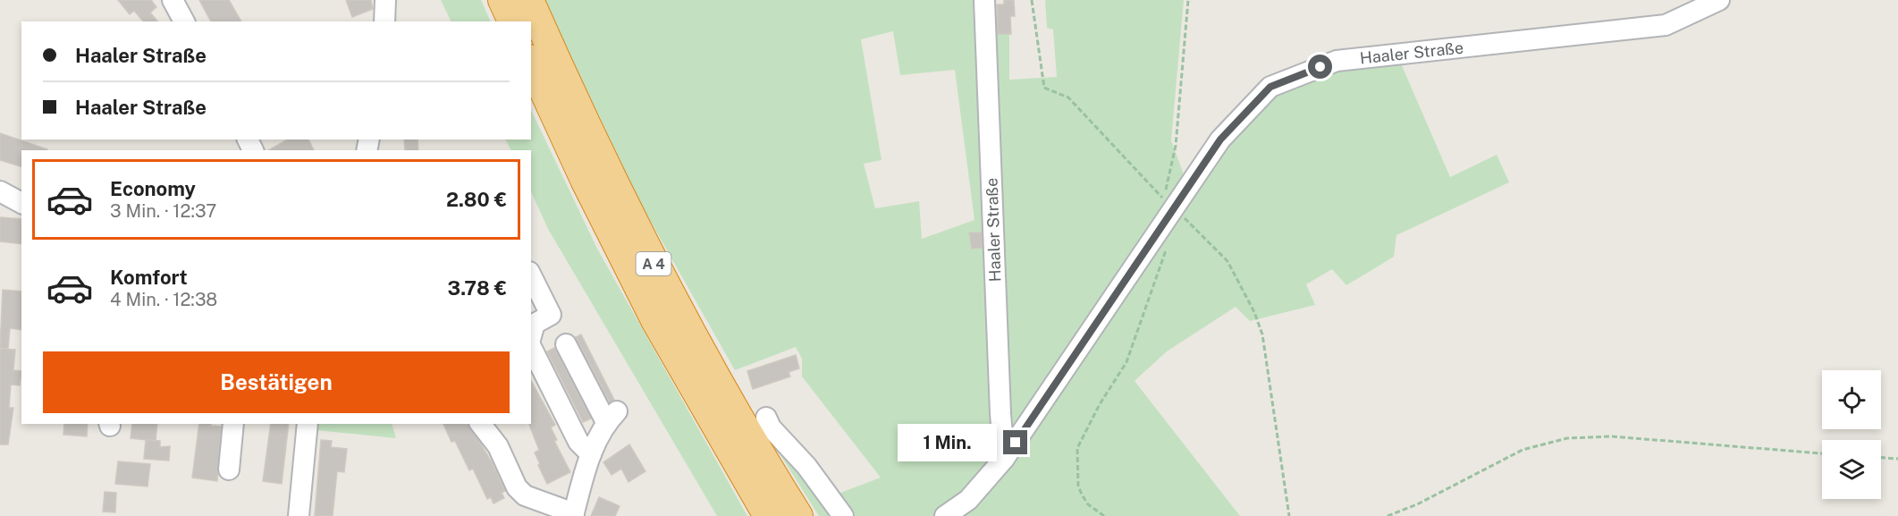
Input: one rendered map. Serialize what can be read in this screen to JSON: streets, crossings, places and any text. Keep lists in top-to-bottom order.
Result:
{
  "streets": {
    "highway": ["A 4"],
    "street": ["Haaler Straße"]
  },
  "page": {
    "banner": ["Haaler Straße", "Haaler Straße"],
    "list": [
      {
        "name": "Economy",
        "note": "3 Min. · 12:37",
        "value": "2.80 €"
      },
      {
        "name": "Komfort",
        "note": "4 Min. · 12:38",
        "value": "3.78 €"
      }
    ],
    "buttons": "Bestätigen",
    "bubble": "1 Min."
  }
}
